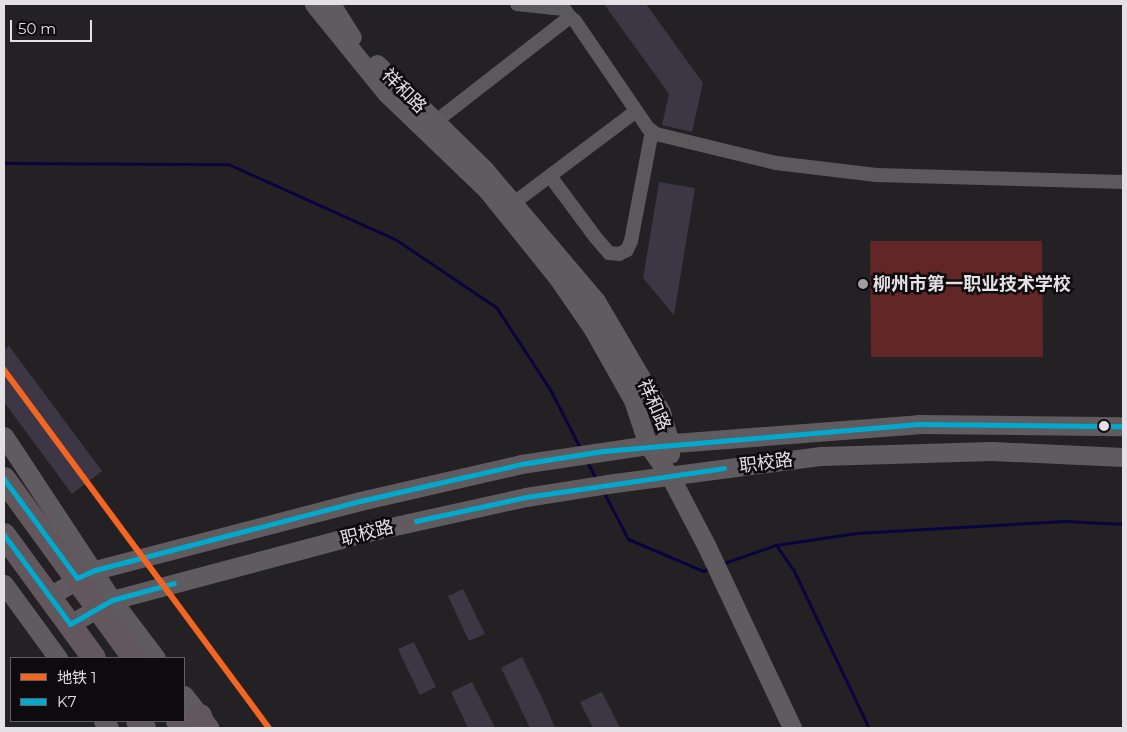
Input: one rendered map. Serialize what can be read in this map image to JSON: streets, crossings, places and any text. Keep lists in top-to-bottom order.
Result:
{
  "streets": {
    "main road": ["祥和路", "职校路"]
  },
  "crossings": [
    ["祥和路", "职校路"]
  ],
  "places": ["柳州市第一职业技术学校"],
  "lines": ["metro line 1", "transit line K7"],
  "legend": ["地铁 1", "K7"],
  "scale_bar": "50 m"
}
